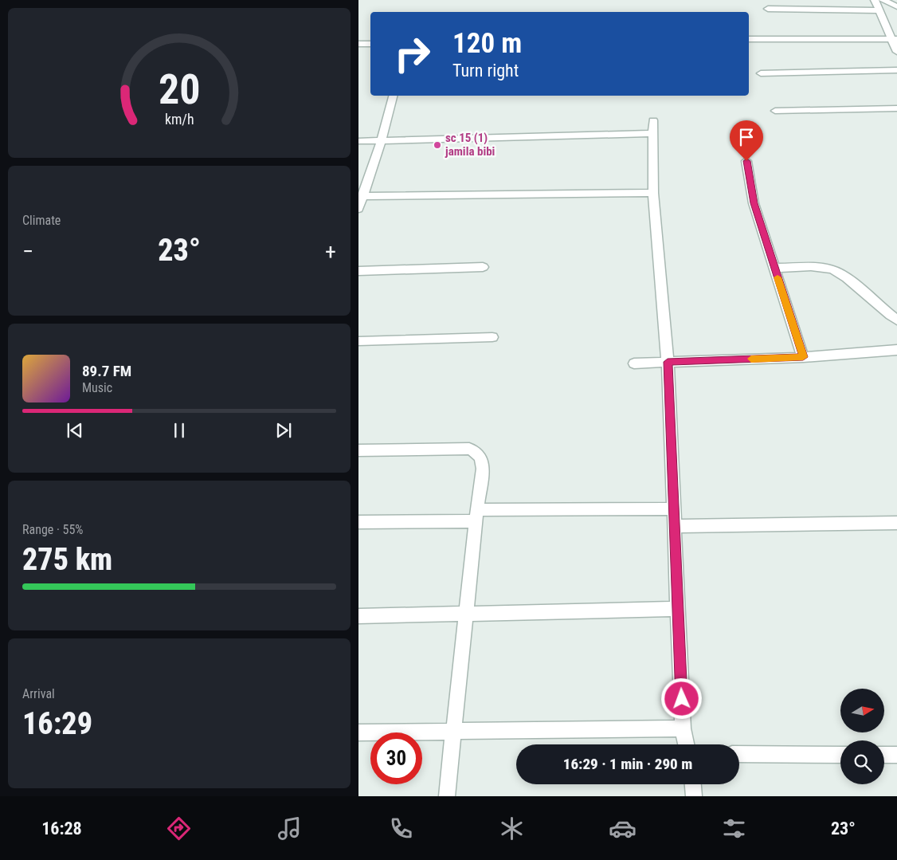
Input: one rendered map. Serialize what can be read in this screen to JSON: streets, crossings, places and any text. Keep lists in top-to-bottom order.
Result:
{
  "places": ["sc 15 (1) jamila bibi"],
  "north": "right",
  "page": {
    "turn": ["120 m", "Turn right"],
    "tile": [
      "Climate",
      ["Range · 55%", "275 km"],
      ["Arrival", "16:29"]
    ],
    "heat": ["−", "23°", "+"],
    "song": ["89.7 FM", "Music"],
    "limit": "30",
    "trip": "16:29 · 1 min · 290 m",
    "tabs": ["16:28", "23°"],
    "gauge": ["20", "km/h"]
  }
}
